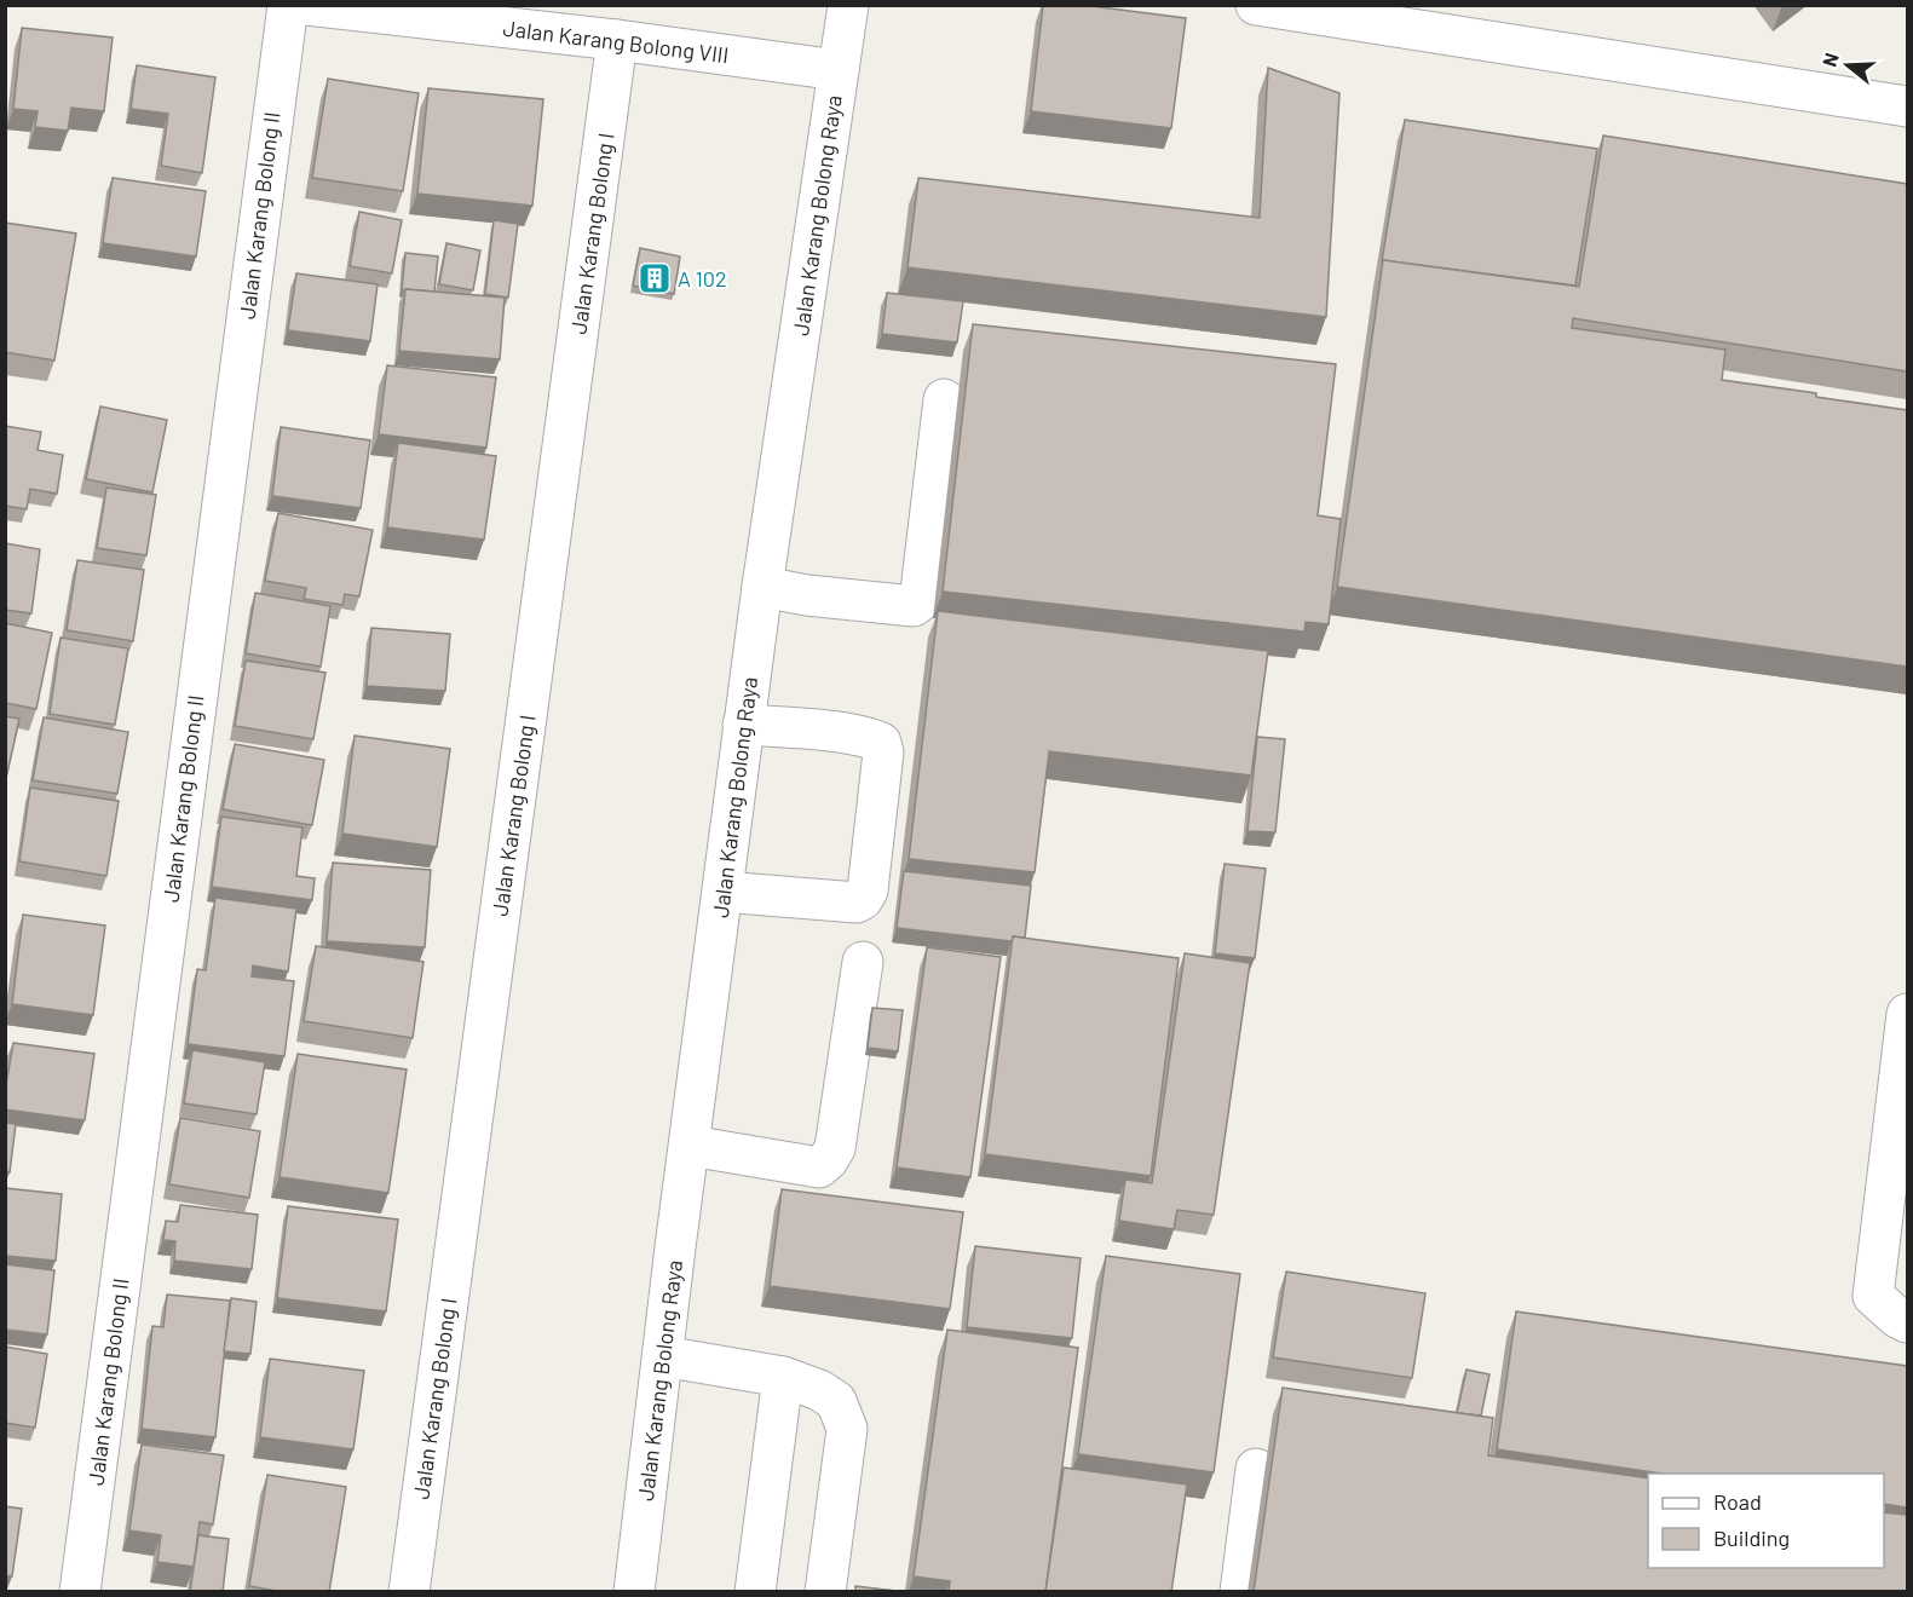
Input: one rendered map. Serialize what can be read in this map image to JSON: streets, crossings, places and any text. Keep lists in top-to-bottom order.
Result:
{
  "streets": {
    "street": [
      "Jalan Karang Bolong VIII",
      "Jalan Karang Bolong II",
      "Jalan Karang Bolong Raya",
      "Jalan Karang Bolong I"
    ]
  },
  "crossings": [
    ["Jalan Karang Bolong VIII", "Jalan Karang Bolong Raya"],
    ["Jalan Karang Bolong VIII", "Jalan Karang Bolong I"]
  ],
  "places": {
    "building": ["A 102"]
  },
  "legend": ["Road", "Building"],
  "north": "left"
}
